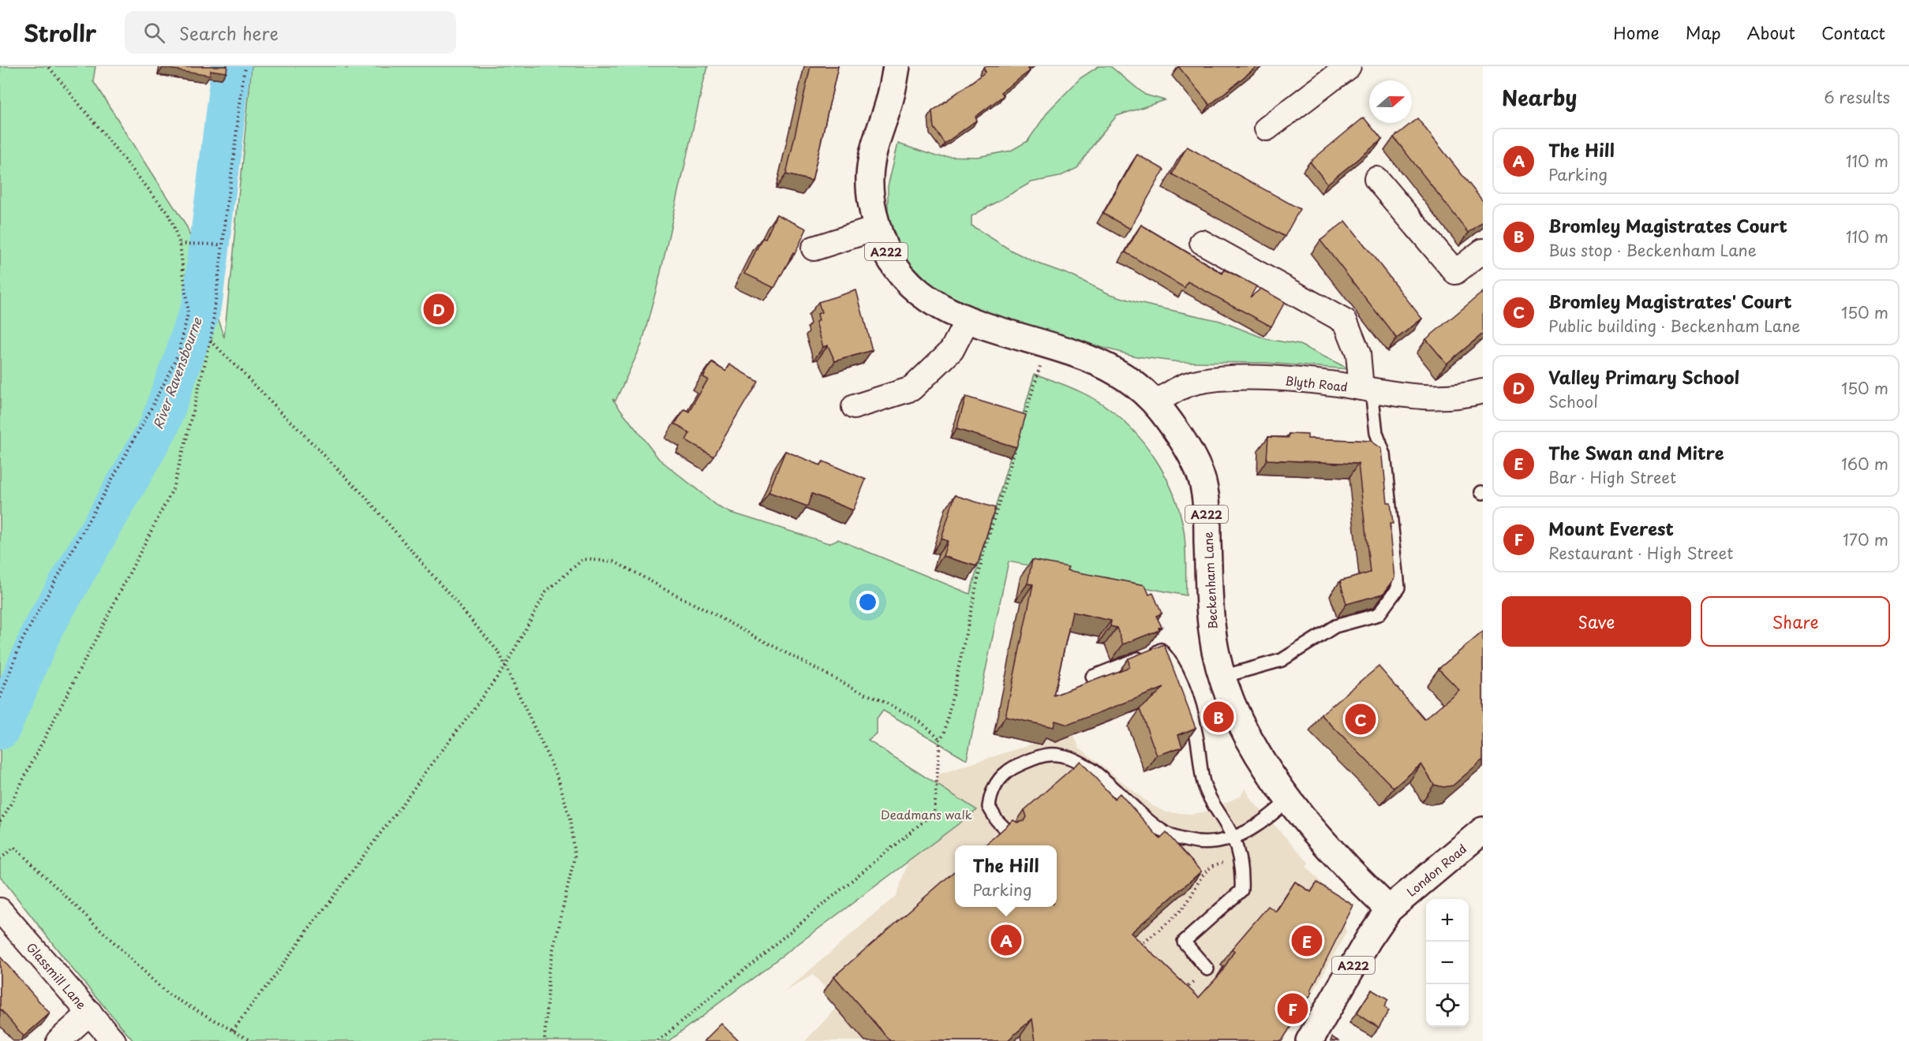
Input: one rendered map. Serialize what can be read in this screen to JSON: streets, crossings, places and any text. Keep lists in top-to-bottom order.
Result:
{
  "streets": {
    "main road": ["A222", "Beckenham Lane", "London Road"],
    "street": ["Blyth Road", "Glassmill Lane"]
  },
  "crossings": [
    ["A222", "Beckenham Lane"],
    ["A222", "London Road"],
    ["Blyth Road", "Beckenham Lane"],
    ["Beckenham Lane", "London Road"]
  ],
  "water": ["River Ravensbourne"],
  "parks": ["Deadmans walk"],
  "north": "right",
  "page": {
    "header": "Strollr",
    "search": "Search here",
    "nav": [
      "Home",
      "Map",
      "About",
      "Contact"
    ],
    "heading": ["Nearby", "6 results"],
    "list": [
      {
        "mark": "A",
        "name": "The Hill",
        "note": "Parking",
        "value": "110 m"
      },
      {
        "mark": "B",
        "name": "Bromley Magistrates Court",
        "note": "Bus stop · Beckenham Lane",
        "value": "110 m"
      },
      {
        "mark": "C",
        "name": "Bromley Magistrates' Court",
        "note": "Public building · Beckenham Lane",
        "value": "150 m"
      },
      {
        "mark": "D",
        "name": "Valley Primary School",
        "note": "School",
        "value": "150 m"
      },
      {
        "mark": "E",
        "name": "The Swan and Mitre",
        "note": "Bar · High Street",
        "value": "160 m"
      },
      {
        "mark": "F",
        "name": "Mount Everest",
        "note": "Restaurant · High Street",
        "value": "170 m"
      }
    ],
    "pins": [
      "D",
      "B",
      "C",
      "A",
      "E",
      "F"
    ],
    "buttons": ["Save", "Share"],
    "popup": ["The Hill", "Parking"],
    "map_buttons": ["+", "−"]
  }
}
